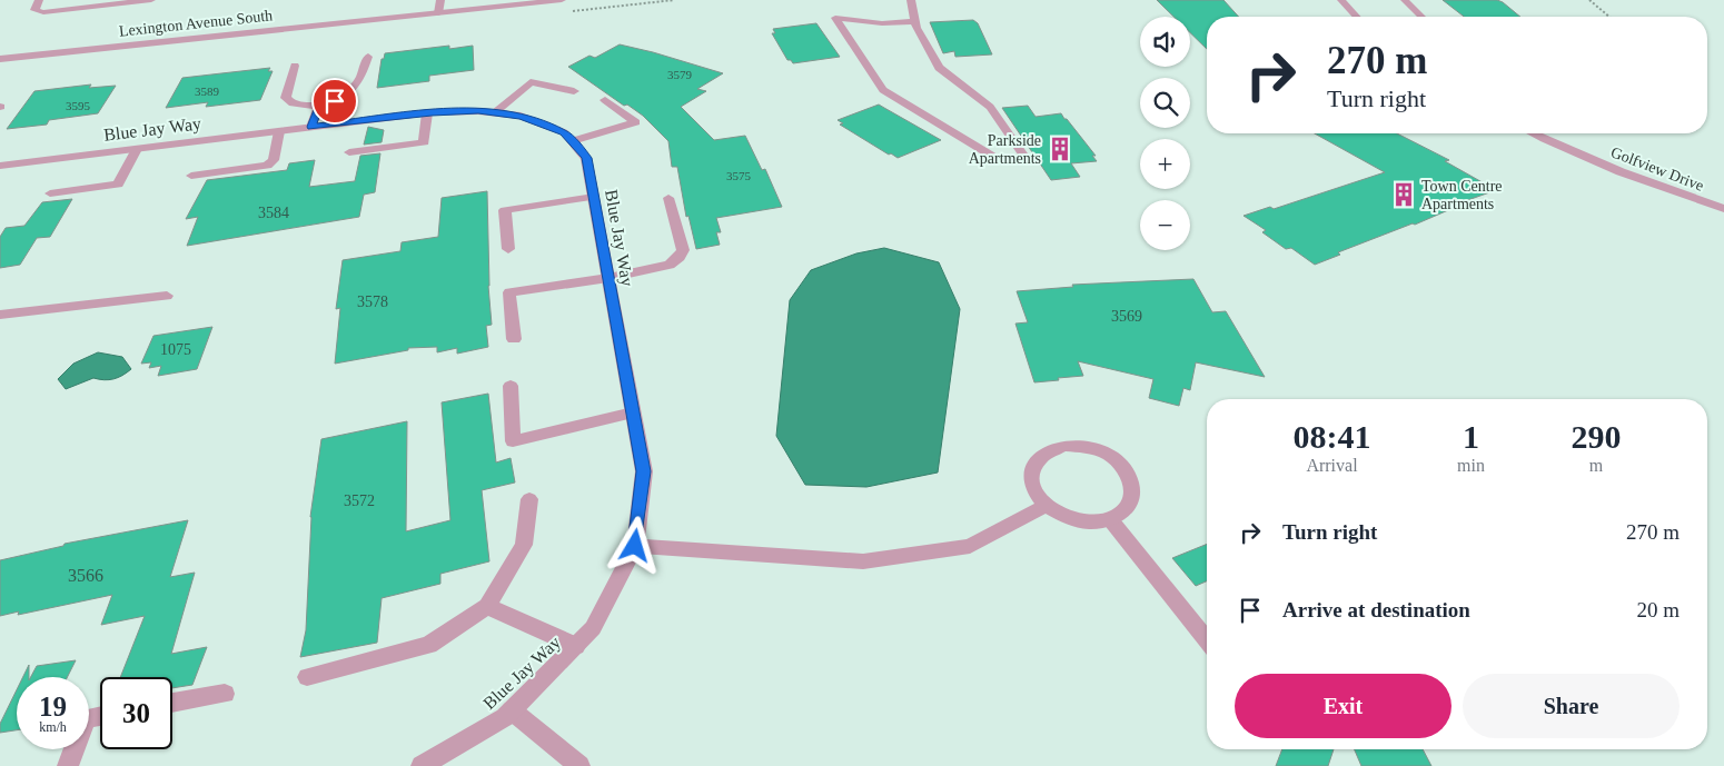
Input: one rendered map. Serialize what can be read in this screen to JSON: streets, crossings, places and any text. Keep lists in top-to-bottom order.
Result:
{
  "streets": {
    "street": ["Lexington Avenue South", "Blue Jay Way", "Golfview Drive"]
  },
  "places": {
    "building": ["Parkside Apartments", "Town Centre Apartments"]
  },
  "house_numbers": [
    "3579",
    "3589",
    "3595",
    "3575",
    "3584",
    "3578",
    "3569",
    "1075",
    "3572",
    "3566"
  ],
  "page": {
    "map_buttons": ["+", "−"],
    "turn": ["270 m", "Turn right"],
    "eta": [
      "08:41",
      "Arrival",
      "1",
      "min",
      "290",
      "m"
    ],
    "list": [
      {
        "name": "Turn right",
        "value": "270 m"
      },
      {
        "name": "Arrive at destination",
        "value": "20 m"
      }
    ],
    "buttons": ["Exit", "Share"],
    "speed": "19 km/h",
    "limit": "30"
  }
}
